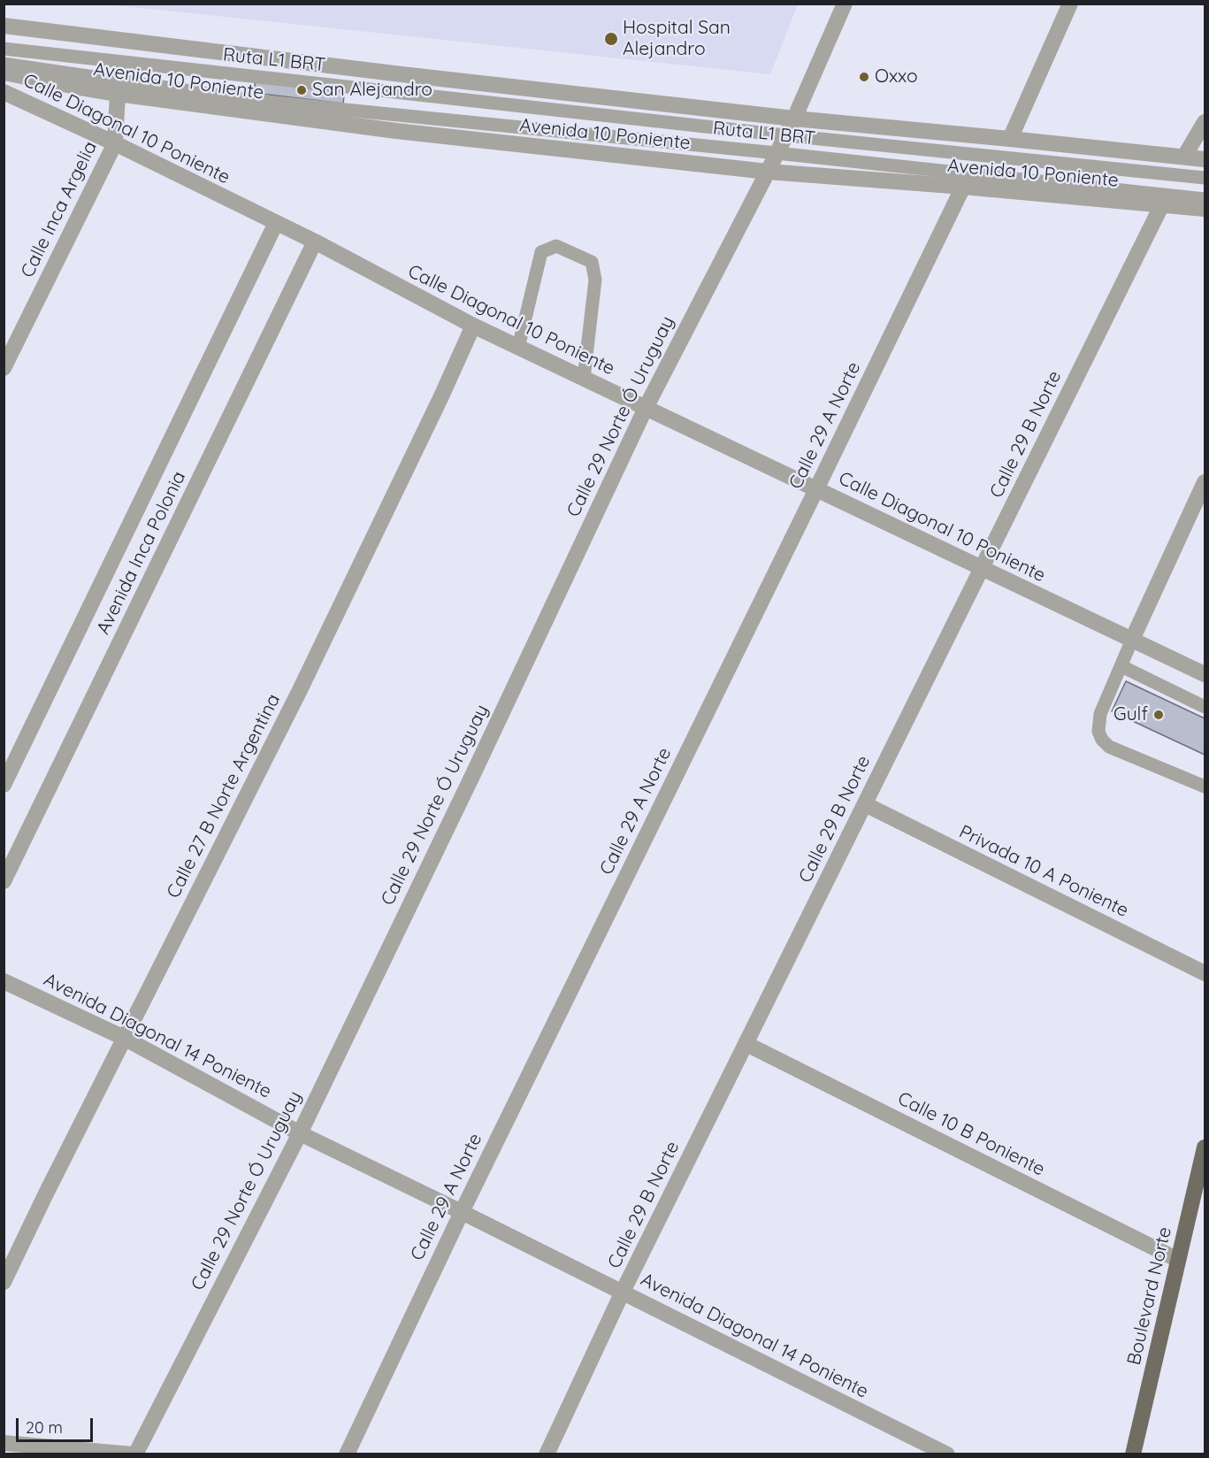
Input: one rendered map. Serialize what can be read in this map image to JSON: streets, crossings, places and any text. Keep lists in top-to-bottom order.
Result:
{
  "streets": {
    "main road": ["Boulevard Norte"],
    "street": [
      "Avenida 10 Poniente",
      "Calle Diagonal 10 Poniente",
      "Calle Inca Argelia",
      "Calle 29 Norte Ó Uruguay",
      "Calle 29 A Norte",
      "Calle 29 B Norte",
      "Avenida Inca Polonia",
      "Calle 27 B Norte Argentina",
      "Privada 10 A Poniente",
      "Avenida Diagonal 14 Poniente",
      "Calle 10 B Poniente"
    ],
    "lane": ["Ruta L1 BRT"]
  },
  "crossings": [
    ["Avenida 10 Poniente", "Calle Inca Argelia"],
    ["Avenida 10 Poniente", "Calle 29 Norte Ó Uruguay"],
    ["Avenida 10 Poniente", "Calle 29 A Norte"],
    ["Avenida 10 Poniente", "Calle 29 B Norte"],
    ["Calle Diagonal 10 Poniente", "Calle Inca Argelia"],
    ["Calle Diagonal 10 Poniente", "Calle 29 Norte Ó Uruguay"],
    ["Calle Diagonal 10 Poniente", "Calle 29 A Norte"],
    ["Calle Diagonal 10 Poniente", "Calle 29 B Norte"],
    ["Calle Diagonal 10 Poniente", "Avenida Inca Polonia"],
    ["Calle Diagonal 10 Poniente", "Calle 27 B Norte Argentina"],
    ["Calle 29 Norte Ó Uruguay", "Avenida Diagonal 14 Poniente"],
    ["Calle 29 A Norte", "Avenida Diagonal 14 Poniente"],
    ["Calle 29 B Norte", "Privada 10 A Poniente"],
    ["Calle 29 B Norte", "Avenida Diagonal 14 Poniente"],
    ["Calle 29 B Norte", "Calle 10 B Poniente"],
    ["Calle 27 B Norte Argentina", "Avenida Diagonal 14 Poniente"],
    ["Calle 10 B Poniente", "Boulevard Norte"]
  ],
  "places": [
    "Hospital San Alejandro",
    "Oxxo",
    "San Alejandro",
    "Gulf"
  ],
  "scale_bar": "20 m"
}
